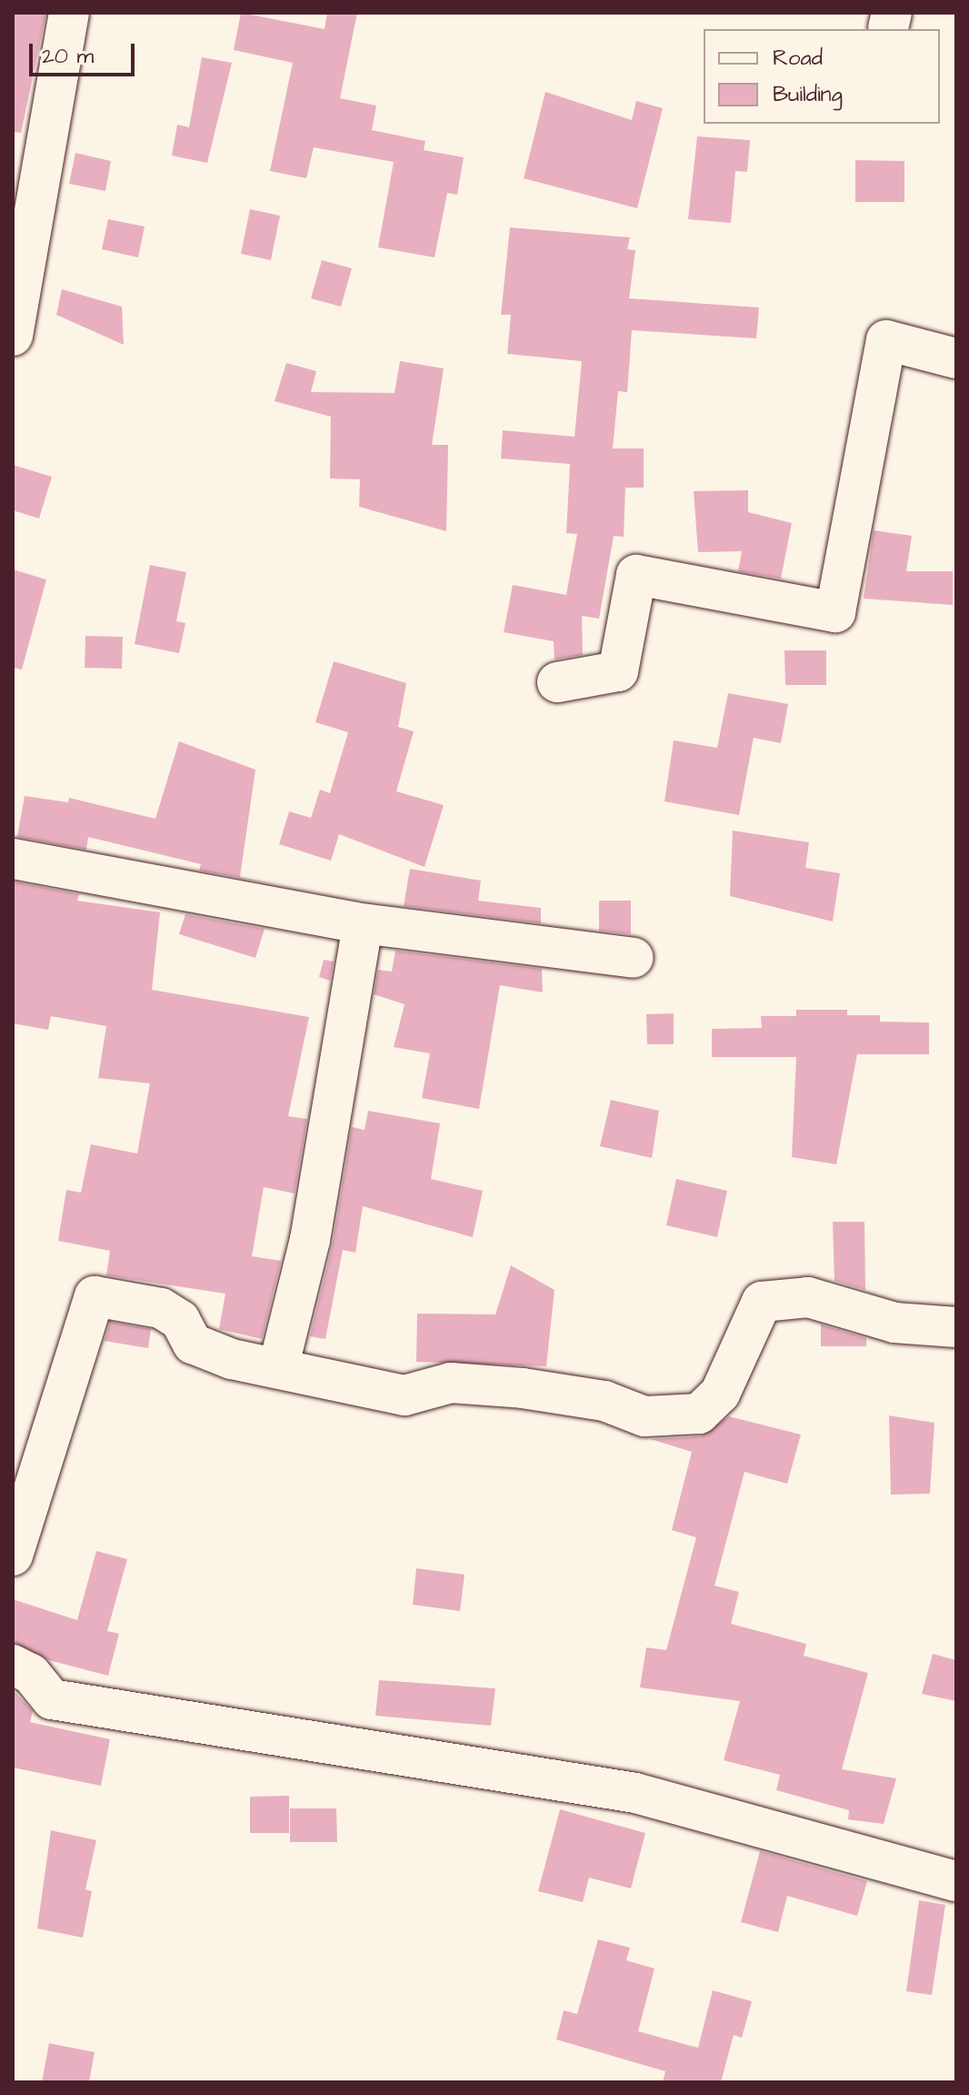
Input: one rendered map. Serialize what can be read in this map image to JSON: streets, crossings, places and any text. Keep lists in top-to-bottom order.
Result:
{
  "legend": ["Road", "Building"],
  "scale_bar": "20 m"
}
